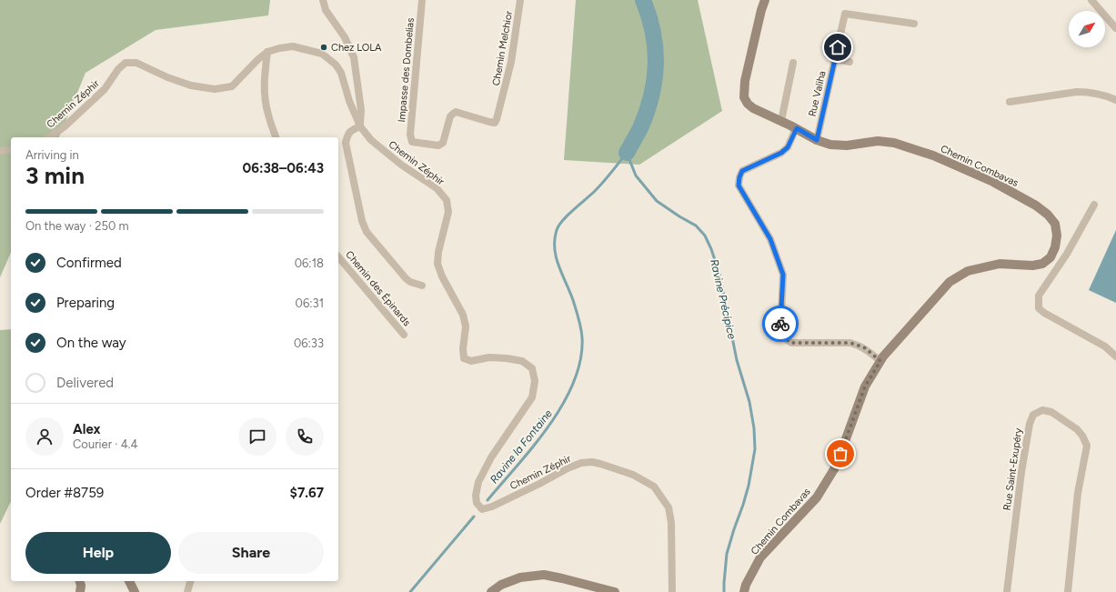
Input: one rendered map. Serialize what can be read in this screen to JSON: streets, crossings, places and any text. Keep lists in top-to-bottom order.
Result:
{
  "streets": {
    "street": [
      "Chemin Melchior",
      "Impasse des Dombelias",
      "Rue Valiha",
      "Chemin Zéphir",
      "Chemin Combavas",
      "Chemin des Épinards",
      "Rue Saint-Exupéry"
    ]
  },
  "crossings": [
    ["Chemin Melchior", "Impasse des Dombelias"],
    ["Rue Valiha", "Chemin Combavas"]
  ],
  "water": ["Ravine Précipice", "Ravine la Fontaine"],
  "places": ["Chez LOLA"],
  "north": "top right",
  "page": {
    "heading": ["3 min", "Arriving in", "06:38–06:43"],
    "panel": [
      "Alex",
      "Courier · 4.4",
      "Order #8759",
      "$7.67"
    ],
    "bar": "On the way · 250 m",
    "list": [
      ["Confirmed", "06:18"],
      ["Preparing", "06:31"],
      ["On the way", "06:33"],
      "Delivered"
    ],
    "buttons": ["Help", "Share"]
  }
}
